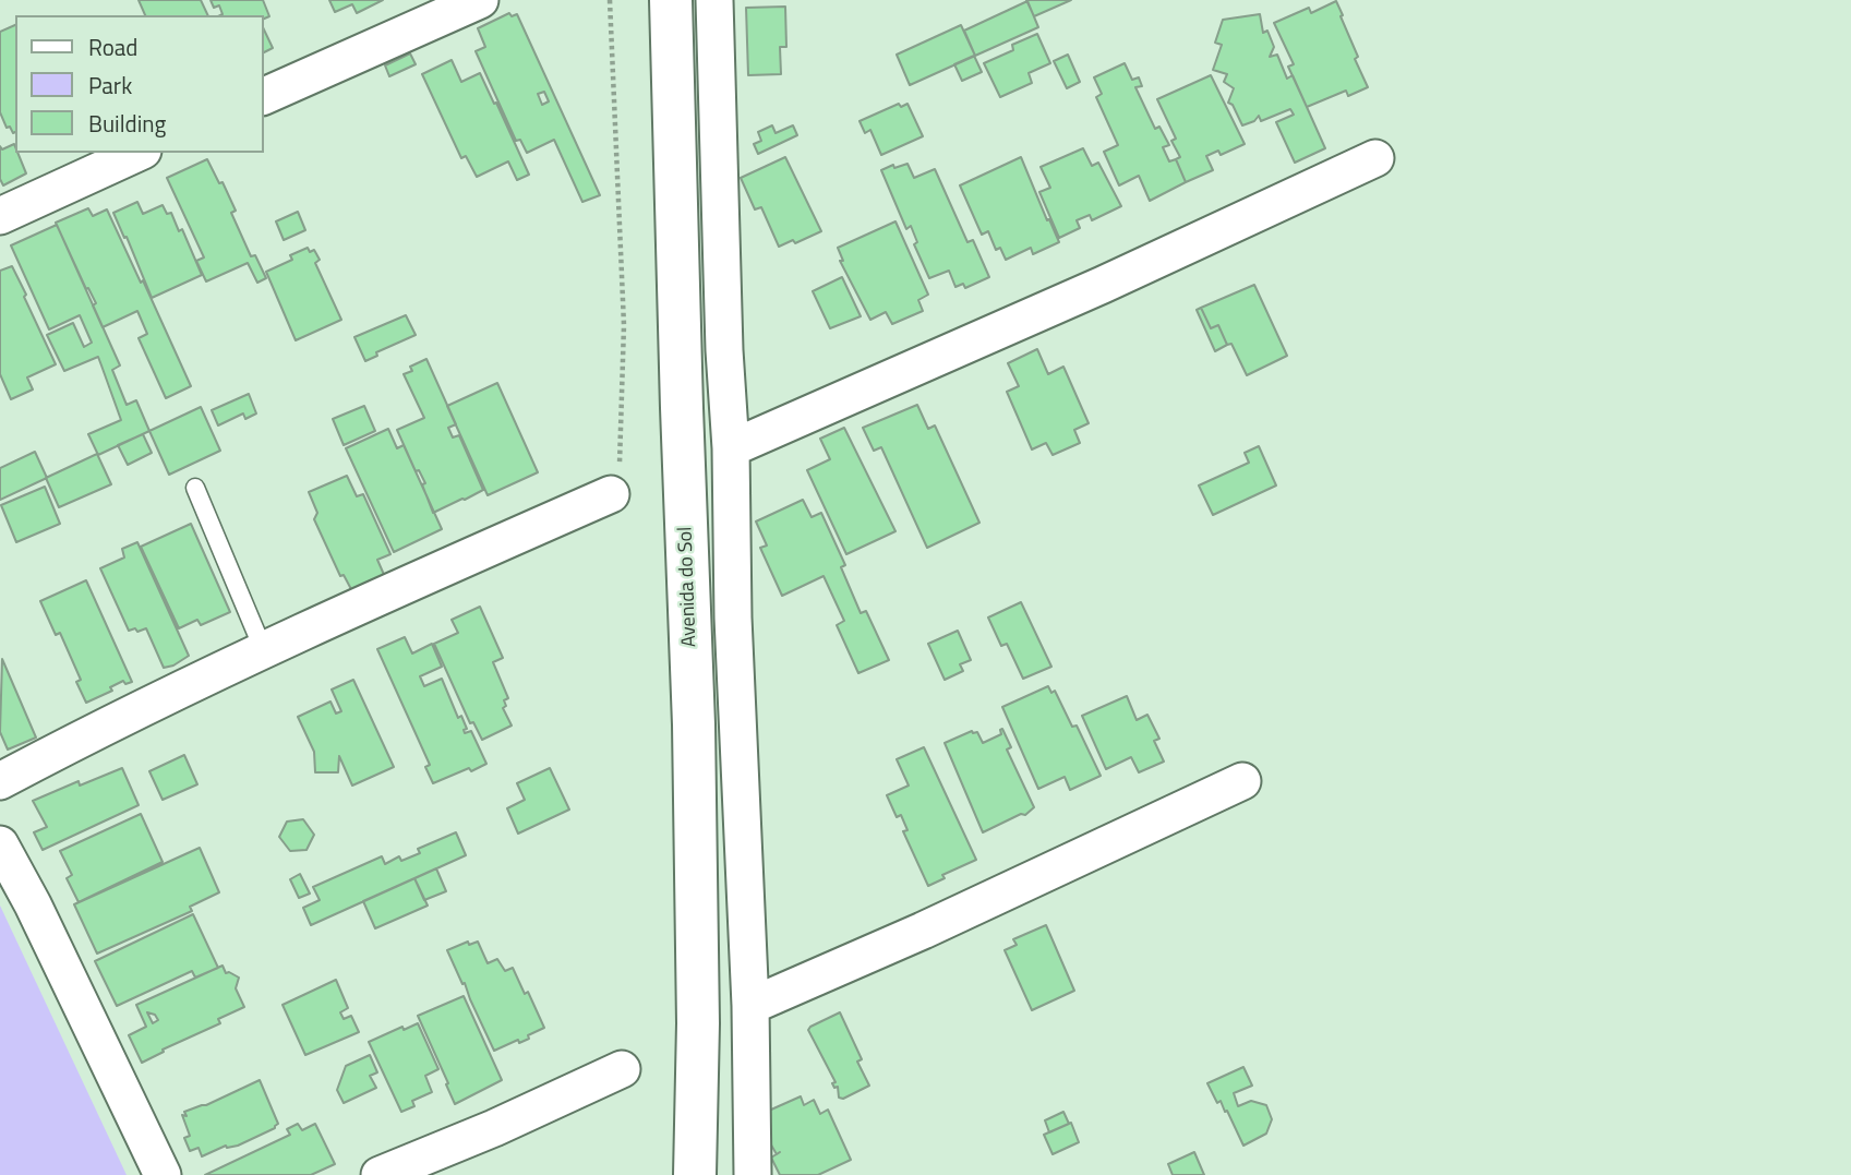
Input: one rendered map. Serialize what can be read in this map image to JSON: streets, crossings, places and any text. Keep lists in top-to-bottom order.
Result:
{
  "streets": {
    "street": ["Avenida do Sol"]
  },
  "legend": ["Road", "Park", "Building"]
}
